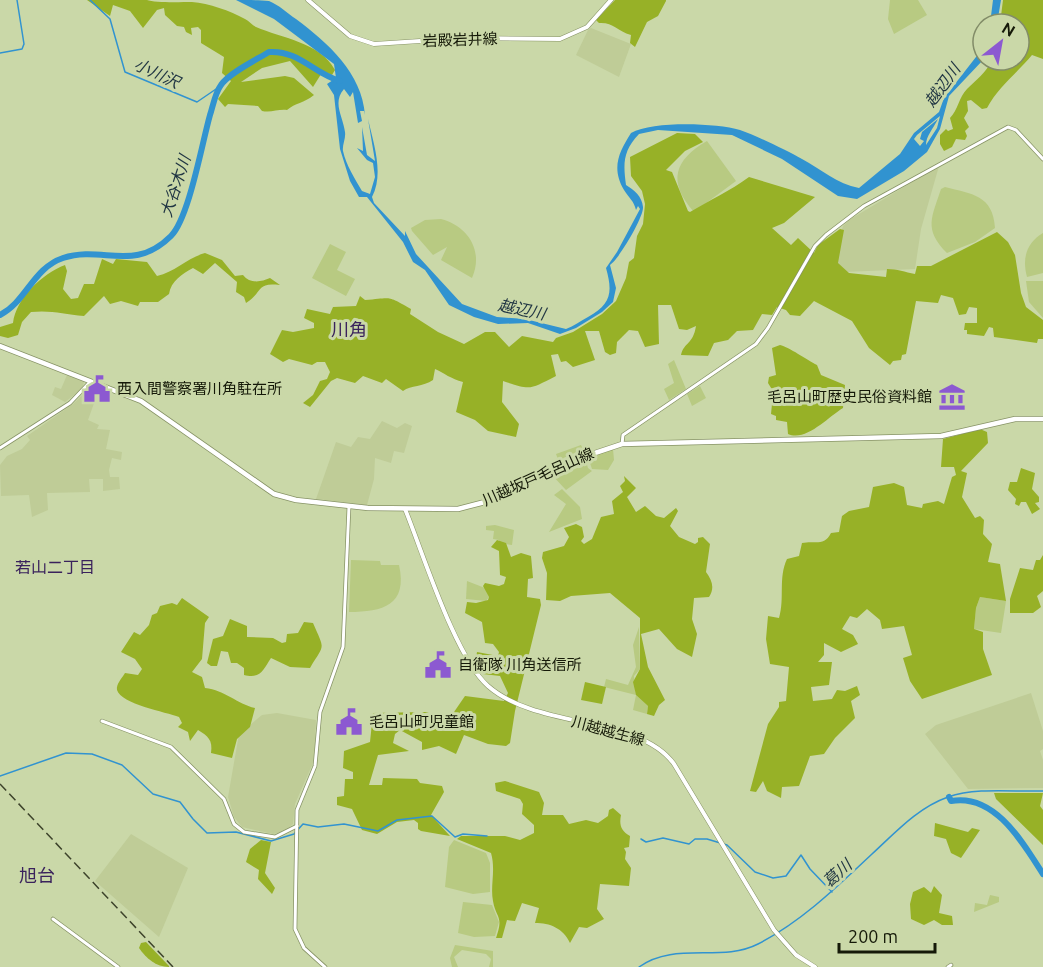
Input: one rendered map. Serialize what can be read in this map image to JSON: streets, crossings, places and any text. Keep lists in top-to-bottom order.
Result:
{
  "streets": {
    "main road": ["岩殿岩井線", "川越坂戸毛呂山線", "川越越生線"]
  },
  "crossings": [
    ["川越坂戸毛呂山線", "川越越生線"]
  ],
  "districts": ["川角", "若山二丁目", "旭台"],
  "water": [
    "小川沢",
    "越辺川",
    "大谷木川",
    "葛川"
  ],
  "places": {
    "public building": ["西入間警察署川角駐在所", "自衛隊 川角送信所", "毛呂山町児童館"],
    "museum": ["毛呂山町歴史民俗資料館"]
  },
  "scale_bar": "200 m",
  "north": "top right"
}
